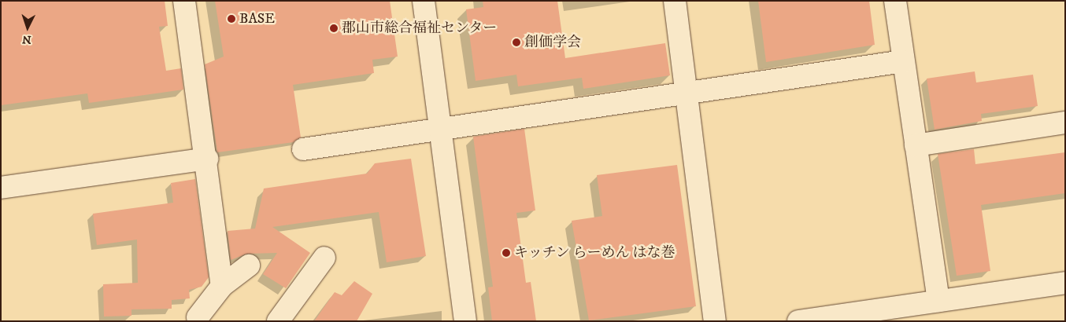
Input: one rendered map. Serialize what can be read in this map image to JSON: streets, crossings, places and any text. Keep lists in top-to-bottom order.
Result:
{
  "places": [
    "BASE",
    "郡山市総合福祉センター",
    "創価学会",
    "キッチン らーめん はな巻"
  ],
  "north": "bottom"
}
